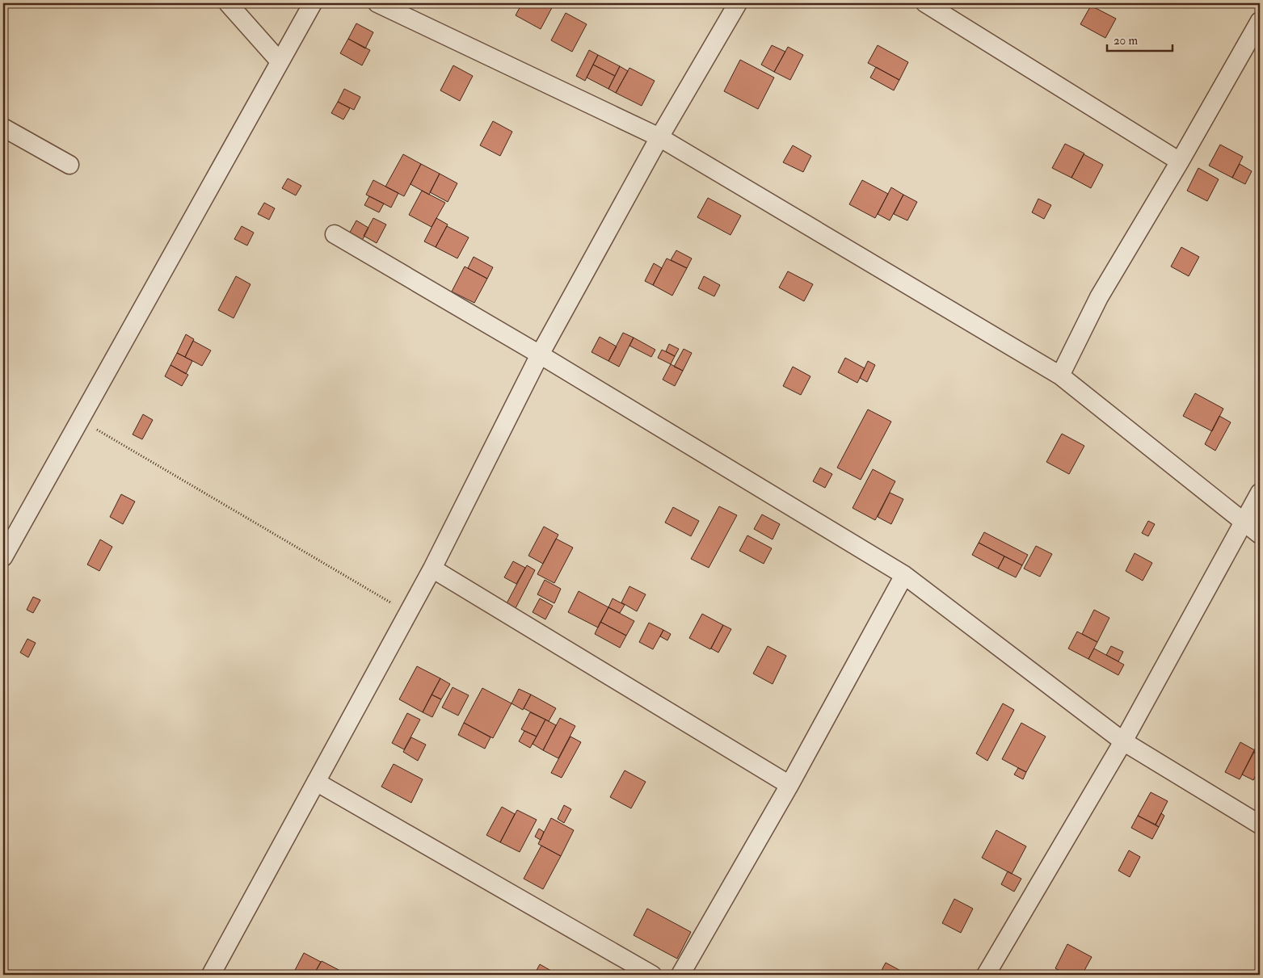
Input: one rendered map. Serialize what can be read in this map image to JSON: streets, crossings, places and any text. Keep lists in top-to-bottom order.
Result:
{
  "scale_bar": "20 m"
}
